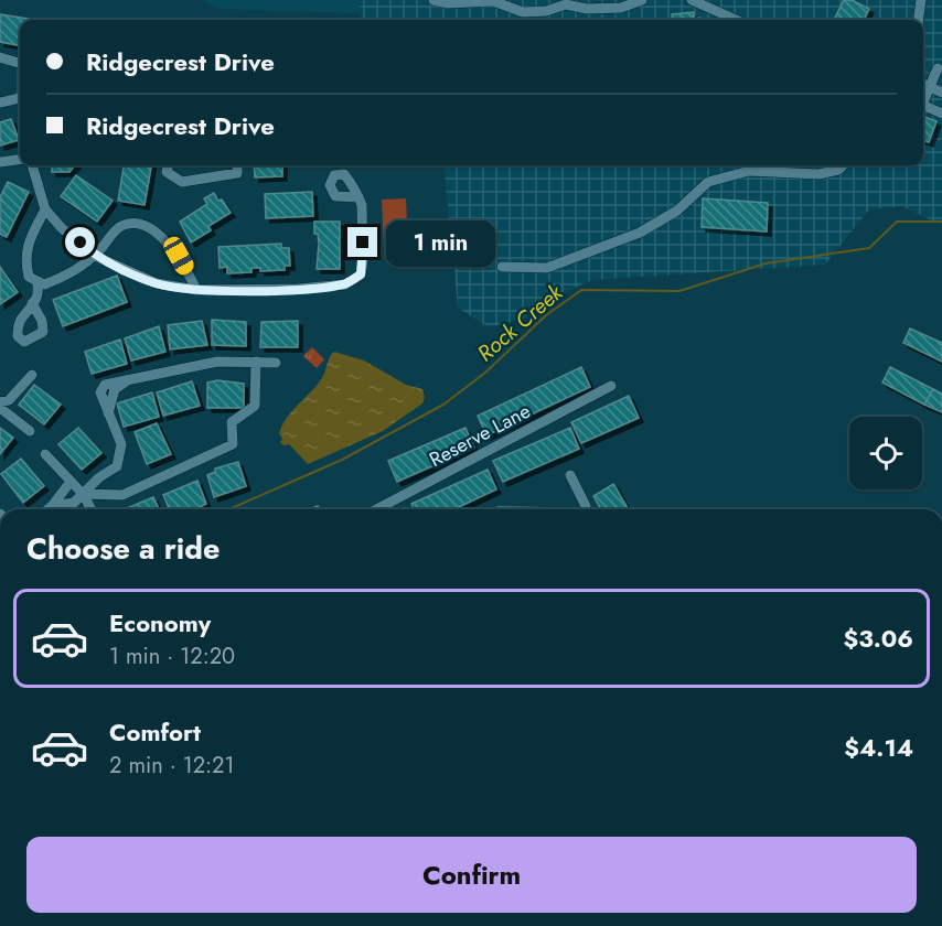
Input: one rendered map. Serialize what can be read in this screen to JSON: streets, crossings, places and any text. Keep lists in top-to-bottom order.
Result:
{
  "streets": {
    "street": ["Reserve Lane"]
  },
  "water": ["Rock Creek"],
  "page": {
    "banner": ["Ridgecrest Drive", "Ridgecrest Drive"],
    "bubble": "1 min",
    "heading": "Choose a ride",
    "list": [
      {
        "name": "Economy",
        "note": "1 min · 12:20",
        "value": "$3.06"
      },
      {
        "name": "Comfort",
        "note": "2 min · 12:21",
        "value": "$4.14"
      }
    ],
    "buttons": "Confirm"
  }
}
